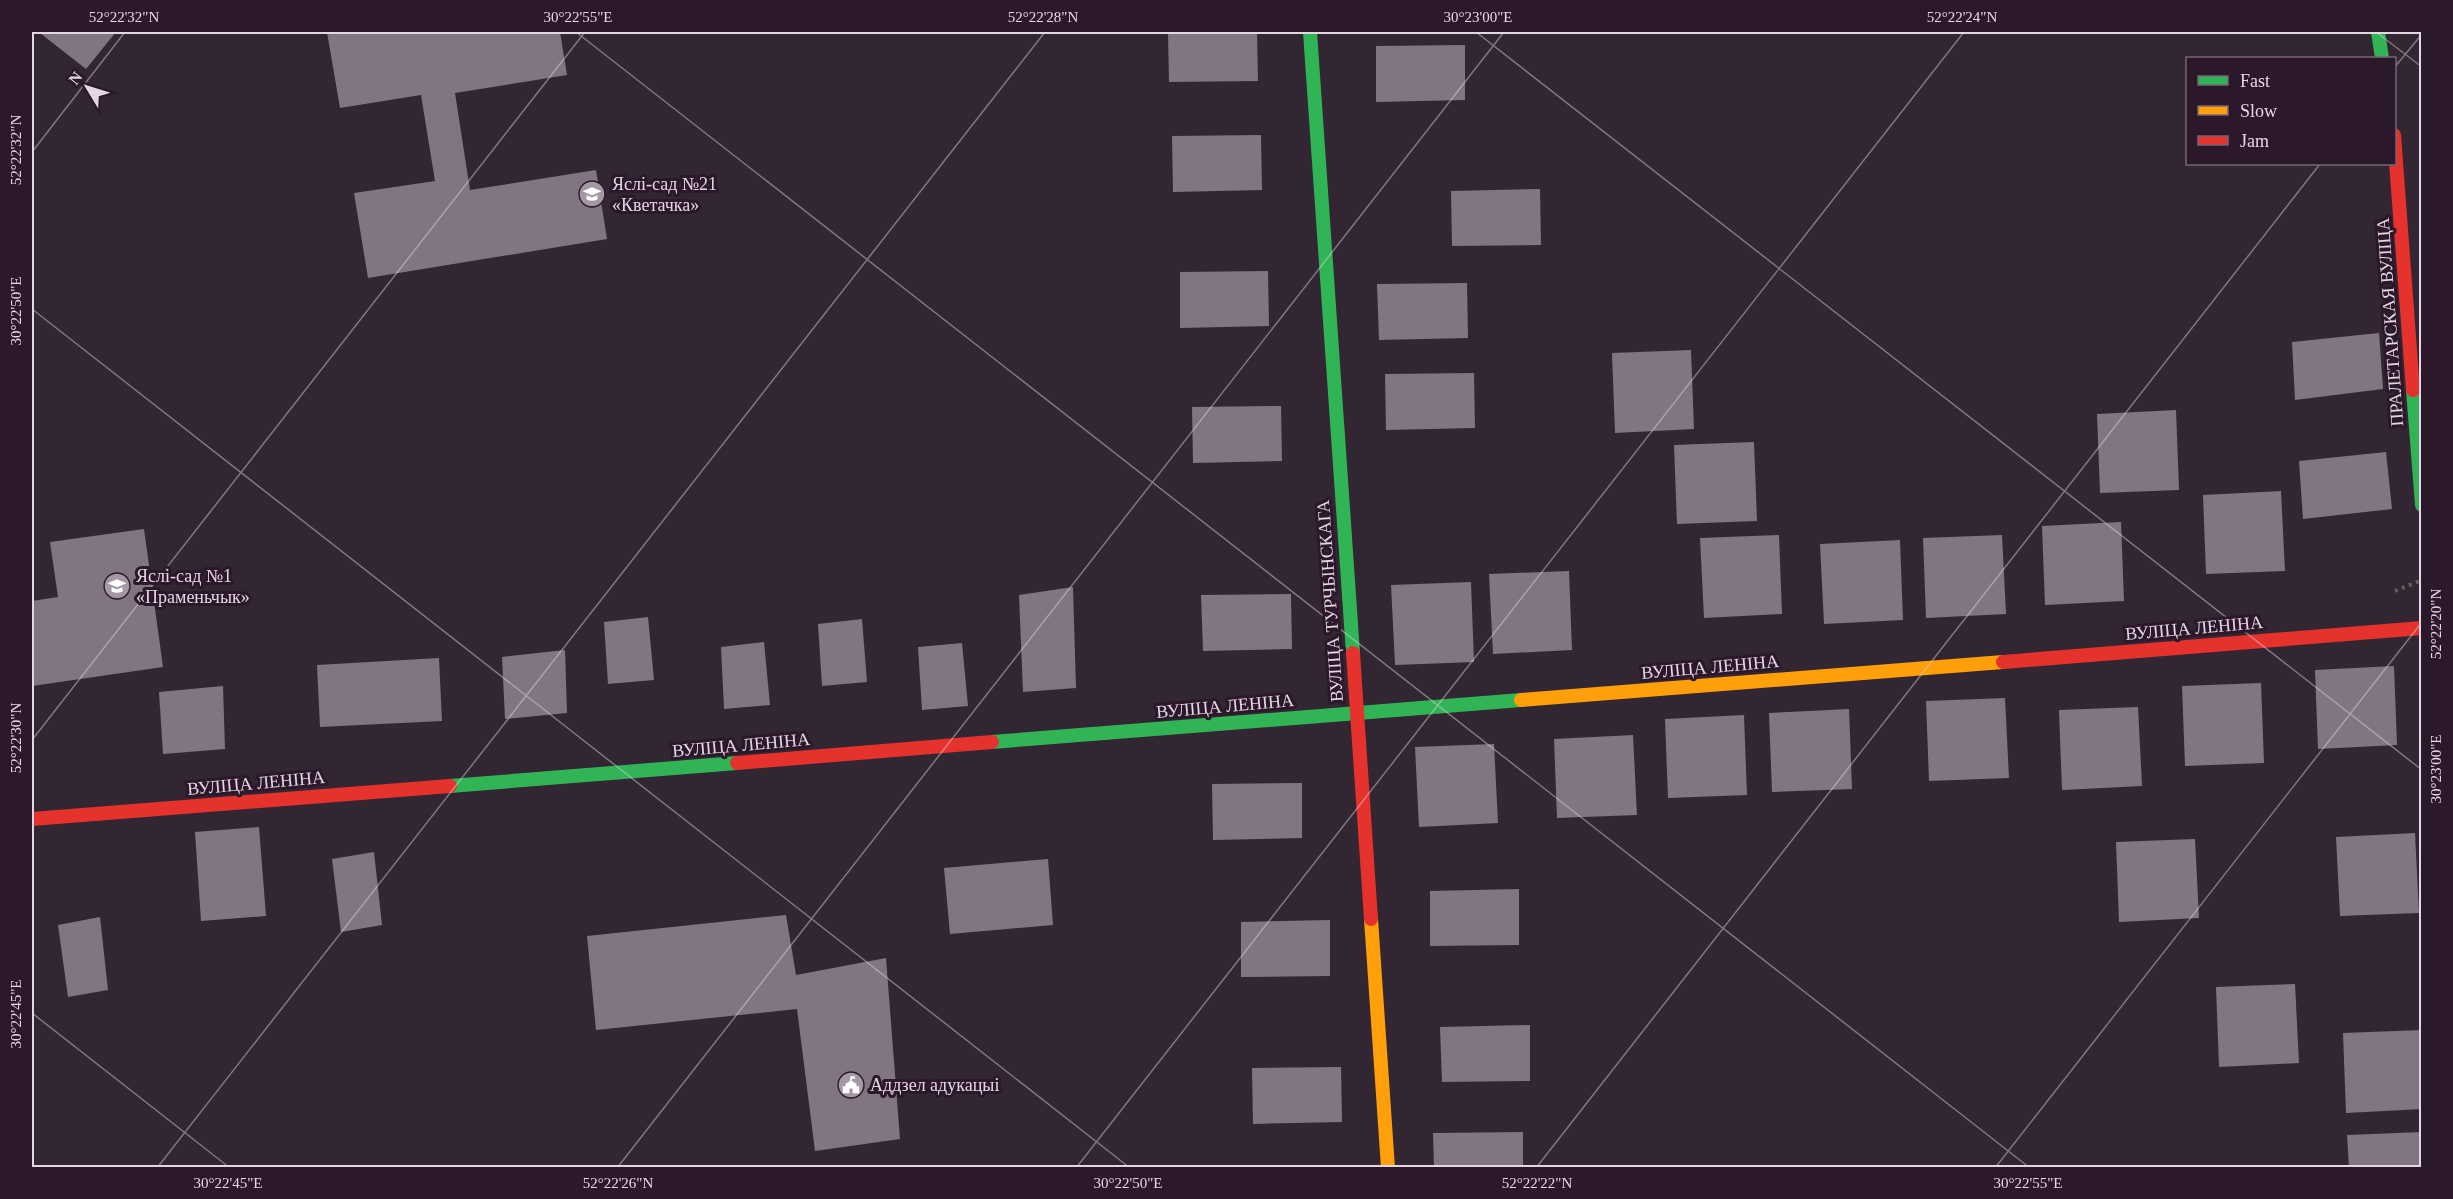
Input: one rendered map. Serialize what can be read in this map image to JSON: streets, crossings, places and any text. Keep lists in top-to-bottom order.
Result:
{
  "streets": {
    "street": ["ПРАЛЕТАРСКАЯ ВУЛІЦА", "ВУЛІЦА ТУРЧЫНСКАГА", "ВУЛІЦА ЛЕНІНА"]
  },
  "crossings": [
    ["ВУЛІЦА ТУРЧЫНСКАГА", "ВУЛІЦА ЛЕНІНА"]
  ],
  "places": {
    "school or university": ["Яслі-сад №21 «Кветачка»", "Яслі-сад №1 «Праменьчык»"],
    "public building": ["Аддзел адукацыі"]
  },
  "legend": ["Fast", "Slow", "Jam"],
  "north": "top left",
  "coordinates": [
    "52°22'32\"N",
    "30°22'55\"E",
    "52°22'28\"N",
    "30°23'00\"E",
    "52°22'24\"N",
    "30°22'50\"E",
    "52°22'20\"N",
    "52°22'30\"N",
    "30°22'45\"E",
    "52°22'26\"N",
    "52°22'22\"N"
  ]
}
